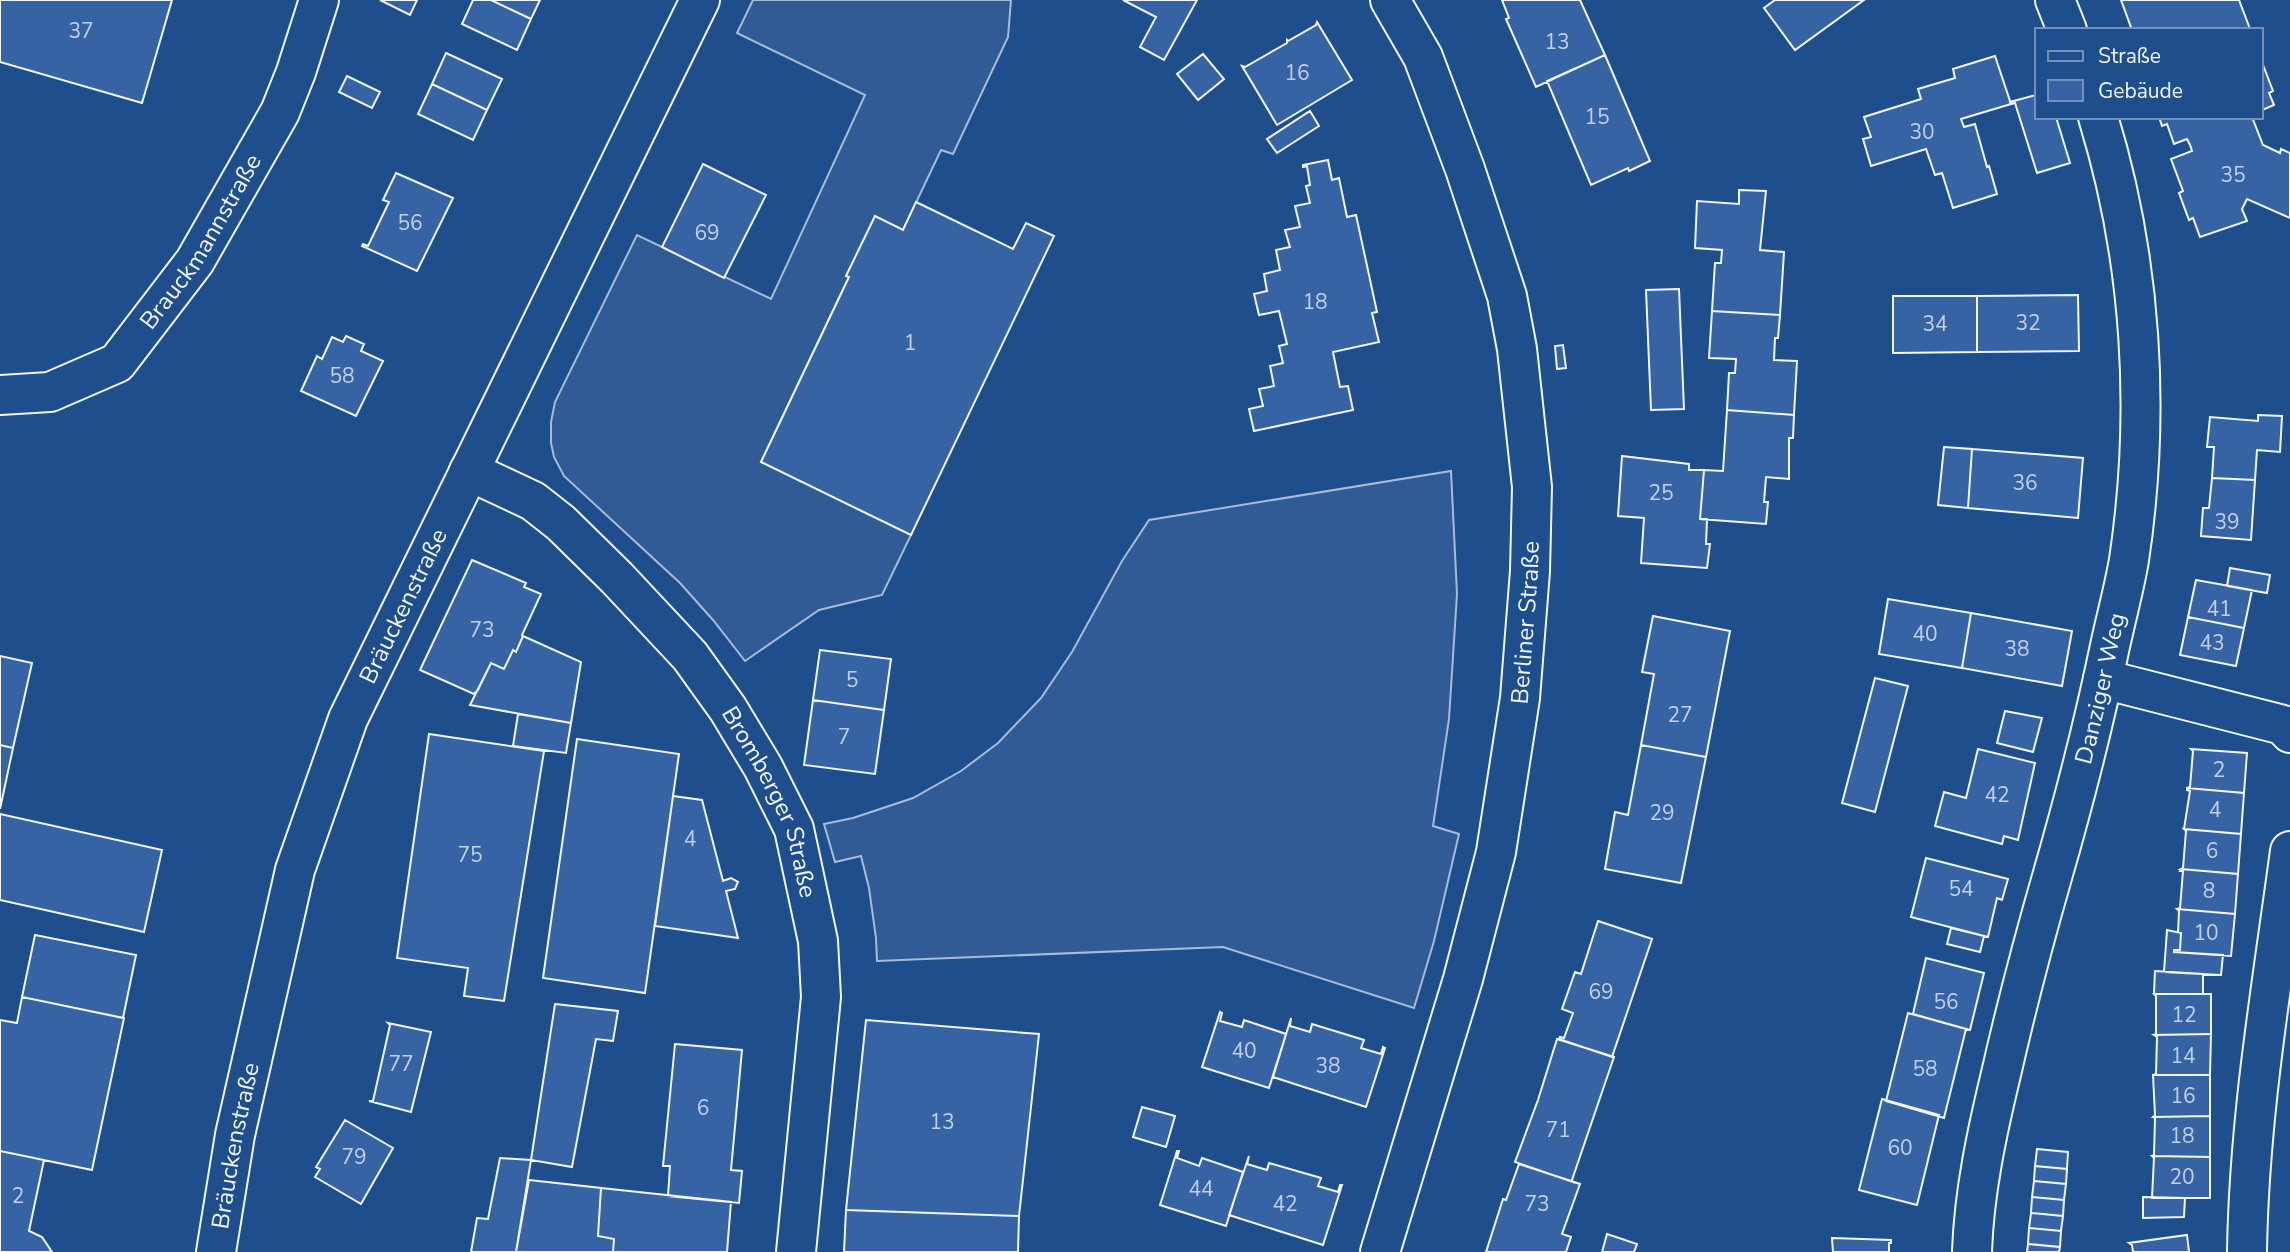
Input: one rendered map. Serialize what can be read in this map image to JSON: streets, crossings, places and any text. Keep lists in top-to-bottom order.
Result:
{
  "streets": {
    "street": [
      "Brauckmannstraße",
      "Bräuckenstraße",
      "Berliner Straße",
      "Danziger Weg",
      "Bromberger Straße"
    ]
  },
  "crossings": [
    ["Bräuckenstraße", "Bromberger Straße"]
  ],
  "house_numbers": [
    "37",
    "13",
    "16",
    "15",
    "30",
    "35",
    "56",
    "69",
    "18",
    "32",
    "34",
    "1",
    "58",
    "36",
    "25",
    "39",
    "41",
    "73",
    "40",
    "43",
    "38",
    "5",
    "27",
    "7",
    "2",
    "42",
    "4",
    "29",
    "4",
    "6",
    "75",
    "54",
    "8",
    "10",
    "69",
    "56",
    "12",
    "40",
    "14",
    "77",
    "38",
    "58",
    "16",
    "6",
    "13",
    "71",
    "18",
    "60",
    "79",
    "20",
    "44",
    "2",
    "42",
    "73"
  ],
  "legend": ["Straße", "Gebäude"]
}
